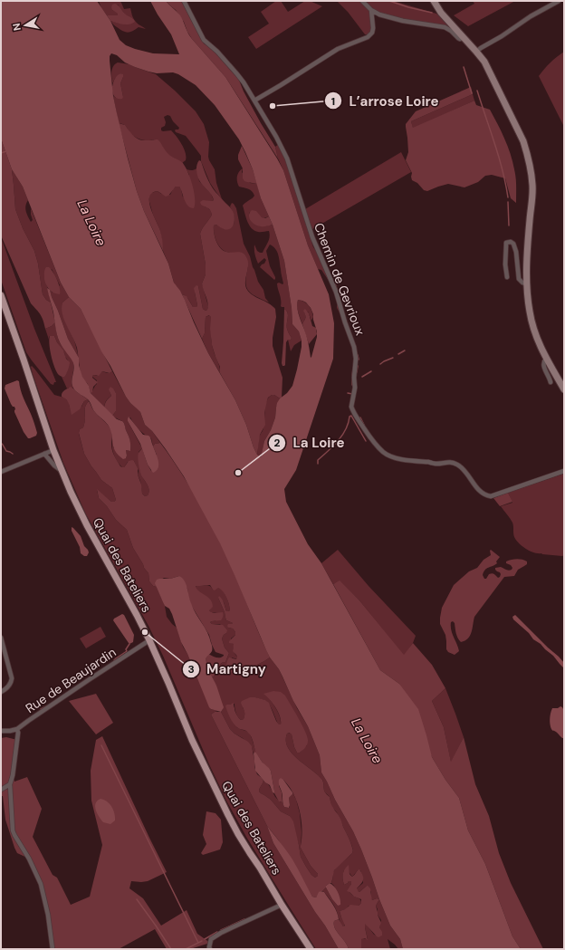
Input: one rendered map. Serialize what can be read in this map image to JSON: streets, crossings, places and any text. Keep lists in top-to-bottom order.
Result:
{
  "streets": {
    "main road": ["Quai des Bateliers"],
    "street": ["Chemin de Gevrioux", "Rue de Beaujardin"]
  },
  "crossings": [
    ["Quai des Bateliers", "Rue de Beaujardin"]
  ],
  "water": ["La Loire"],
  "places": ["L’arrose Loire", "La Loire", "Martigny"],
  "north": "left"
}
